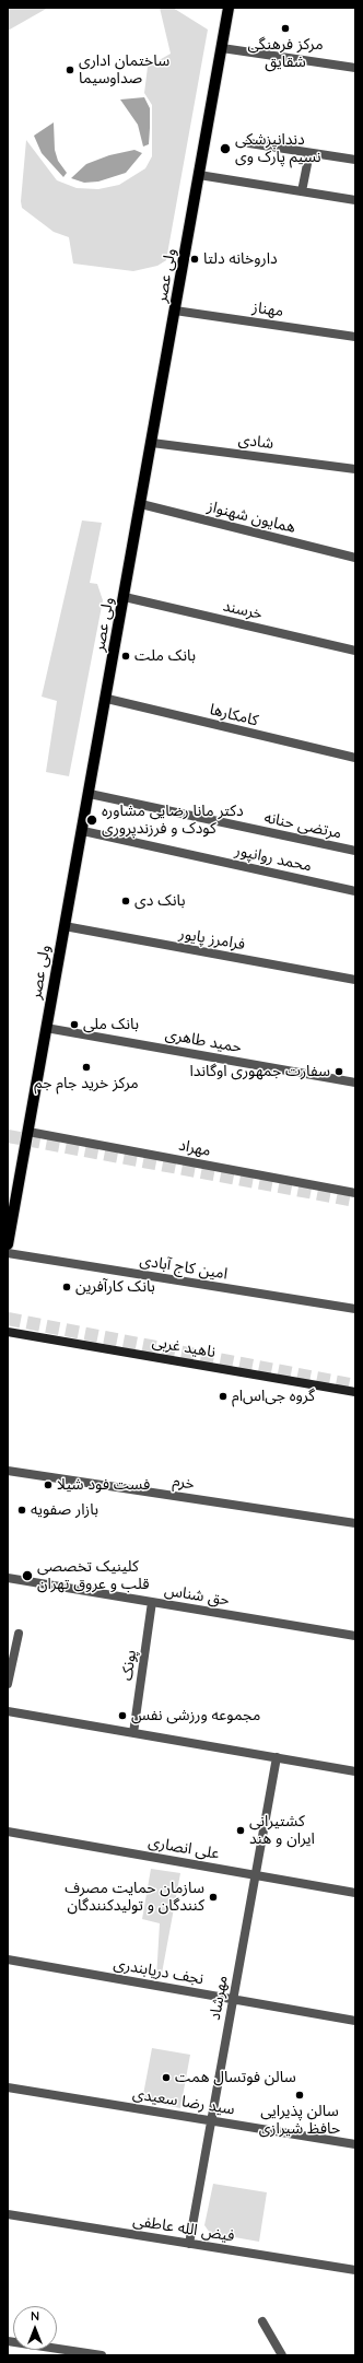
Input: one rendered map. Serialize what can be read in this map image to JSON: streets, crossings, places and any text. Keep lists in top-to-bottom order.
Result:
{
  "streets": {
    "main road": ["ولی عصر", "ناهید غربی"],
    "street": [
      "مهناز",
      "شادی",
      "همایون شهنواز",
      "خرسند",
      "کامکارها",
      "مرتضی حنانه",
      "محمد روانپور",
      "فرامرز پایور",
      "حمید طاهری",
      "مهراد",
      "امین کاج آبادی",
      "خرم",
      "حق شناس",
      "پونک",
      "علی انصاری",
      "نجف دریابندری",
      "مهرشاد",
      "سید رضا سعیدی",
      "فیض الله عاطفی"
    ]
  },
  "crossings": [
    ["ولی عصر", "مهناز"],
    ["ولی عصر", "شادی"],
    ["ولی عصر", "همایون شهنواز"],
    ["ولی عصر", "خرسند"],
    ["ولی عصر", "کامکارها"],
    ["ولی عصر", "مرتضی حنانه"],
    ["ولی عصر", "محمد روانپور"],
    ["ولی عصر", "فرامرز پایور"],
    ["ولی عصر", "حمید طاهری"],
    ["ولی عصر", "مهراد"],
    ["حق شناس", "پونک"],
    ["علی انصاری", "مهرشاد"],
    ["نجف دریابندری", "مهرشاد"],
    ["مهرشاد", "سید رضا سعیدی"],
    ["مهرشاد", "فیض الله عاطفی"]
  ],
  "places": [
    "مرکز فرهنگی شقایق",
    "ساختمان اداری صداوسیما",
    "دندانپزشکی نسیم پارک وی",
    "داروخانه دلتا",
    "بانک ملت",
    "دکتر مانا رضایی مشاوره کودک و فرزندپروری",
    "بانک دی",
    "بانک ملی",
    "مرکز خرید جام جم",
    "سفارت جمهوری اوگاندا",
    "بانک کارآفرین",
    "گروه جی‌اس‌ام",
    "فست فود شیلا",
    "بازار صفویه",
    "کلینیک تخصصی قلب و عروق تهران",
    "مجموعه ورزشی نفس",
    "کشتیرانی ایران و هند",
    "سازمان حمایت مصرف کنندگان و تولیدکنندگان",
    "سالن فوتسال همت",
    "سالن پذیرایی حافظ شیرازی"
  ],
  "north": "top"
}
